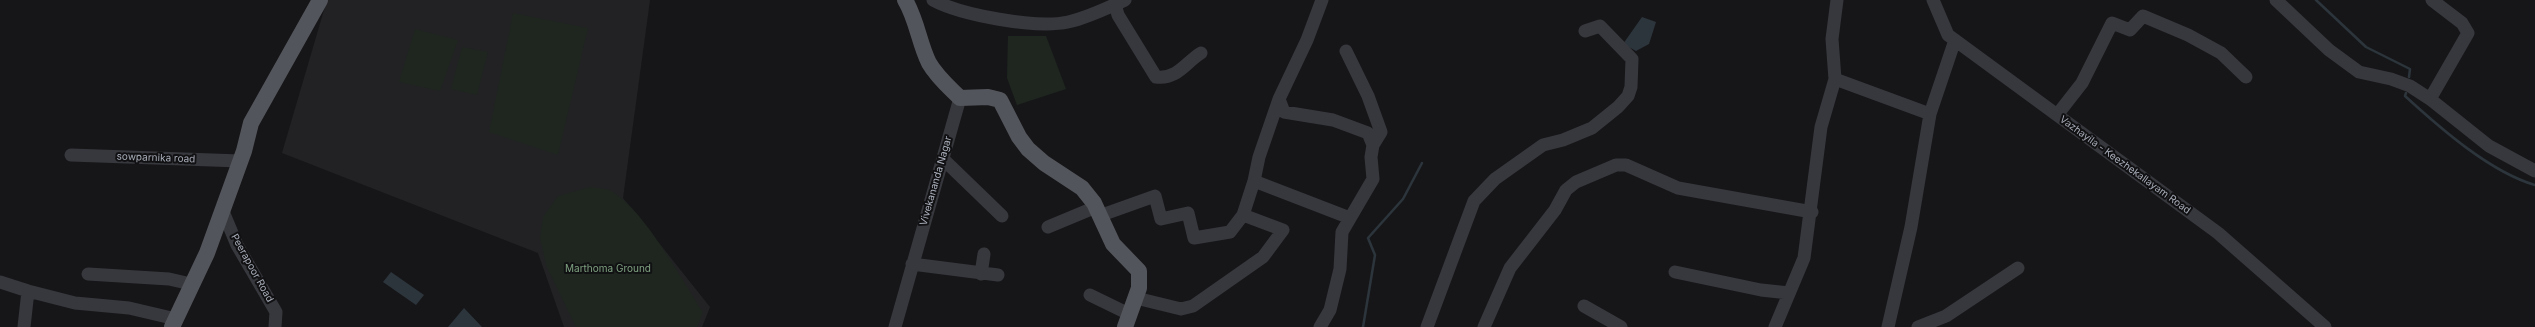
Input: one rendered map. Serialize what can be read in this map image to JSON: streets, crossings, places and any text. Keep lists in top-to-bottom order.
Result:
{
  "streets": {
    "street": [
      "sowparnika road",
      "Vazhayila - Keezhekallayam Road",
      "Vivekananda Nagar",
      "Peerapoor Road"
    ]
  },
  "parks": ["Marthoma Ground"]
}
